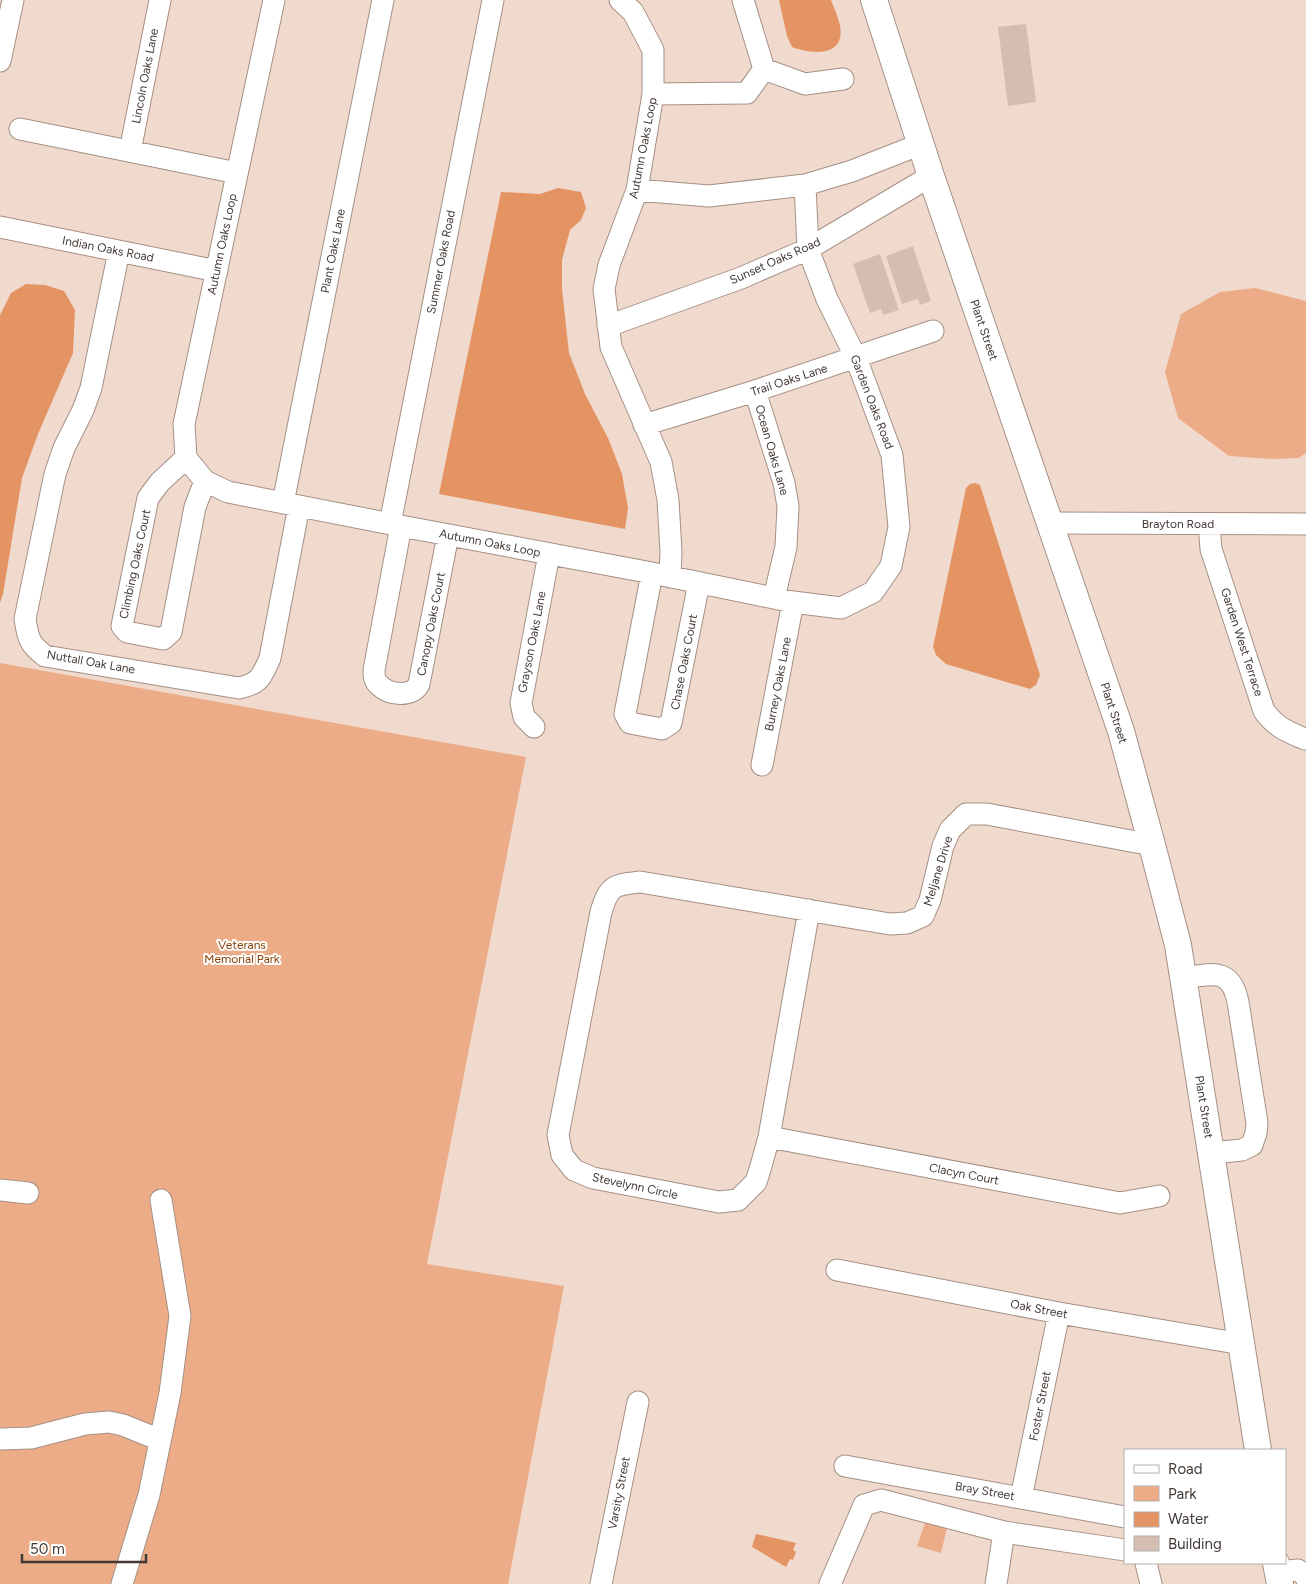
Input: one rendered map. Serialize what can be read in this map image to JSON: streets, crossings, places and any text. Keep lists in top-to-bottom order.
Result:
{
  "streets": {
    "main road": ["Plant Street"],
    "street": [
      "Lincoln Oaks Lane",
      "Autumn Oaks Loop",
      "Indian Oaks Road",
      "Plant Oaks Lane",
      "Sunset Oaks Road",
      "Summer Oaks Road",
      "Trail Oaks Lane",
      "Garden Oaks Road",
      "Ocean Oaks Lane",
      "Brayton Road",
      "Climbing Oaks Court",
      "Canopy Oaks Court",
      "Grayson Oaks Lane",
      "Garden West Terrace",
      "Nuttall Oak Lane",
      "Chase Oaks Court",
      "Burney Oaks Lane",
      "Meljane Drive",
      "Clacyn Court",
      "Stevelynn Circle",
      "Oak Street",
      "Foster Street",
      "Bray Street",
      "Varsity Street"
    ]
  },
  "crossings": [
    ["Autumn Oaks Loop", "Indian Oaks Road"],
    ["Autumn Oaks Loop", "Plant Oaks Lane"],
    ["Autumn Oaks Loop", "Sunset Oaks Road"],
    ["Autumn Oaks Loop", "Summer Oaks Road"],
    ["Autumn Oaks Loop", "Trail Oaks Lane"],
    ["Autumn Oaks Loop", "Garden Oaks Road"],
    ["Autumn Oaks Loop", "Climbing Oaks Court"],
    ["Autumn Oaks Loop", "Canopy Oaks Court"],
    ["Autumn Oaks Loop", "Grayson Oaks Lane"],
    ["Autumn Oaks Loop", "Nuttall Oak Lane"],
    ["Autumn Oaks Loop", "Chase Oaks Court"],
    ["Indian Oaks Road", "Nuttall Oak Lane"],
    ["Plant Oaks Lane", "Nuttall Oak Lane"],
    ["Sunset Oaks Road", "Plant Street"],
    ["Sunset Oaks Road", "Garden Oaks Road"],
    ["Summer Oaks Road", "Canopy Oaks Court"],
    ["Plant Street", "Brayton Road"],
    ["Plant Street", "Meljane Drive"],
    ["Plant Street", "Oak Street"],
    ["Trail Oaks Lane", "Garden Oaks Road"],
    ["Trail Oaks Lane", "Ocean Oaks Lane"],
    ["Garden Oaks Road", "Ocean Oaks Lane"],
    ["Garden Oaks Road", "Chase Oaks Court"],
    ["Garden Oaks Road", "Burney Oaks Lane"],
    ["Ocean Oaks Lane", "Burney Oaks Lane"],
    ["Brayton Road", "Garden West Terrace"],
    ["Meljane Drive", "Stevelynn Circle"],
    ["Clacyn Court", "Stevelynn Circle"],
    ["Oak Street", "Foster Street"],
    ["Foster Street", "Bray Street"]
  ],
  "parks": ["Veterans Memorial Park"],
  "legend": [
    "Road",
    "Park",
    "Water",
    "Building"
  ],
  "scale_bar": "50 m"
}
